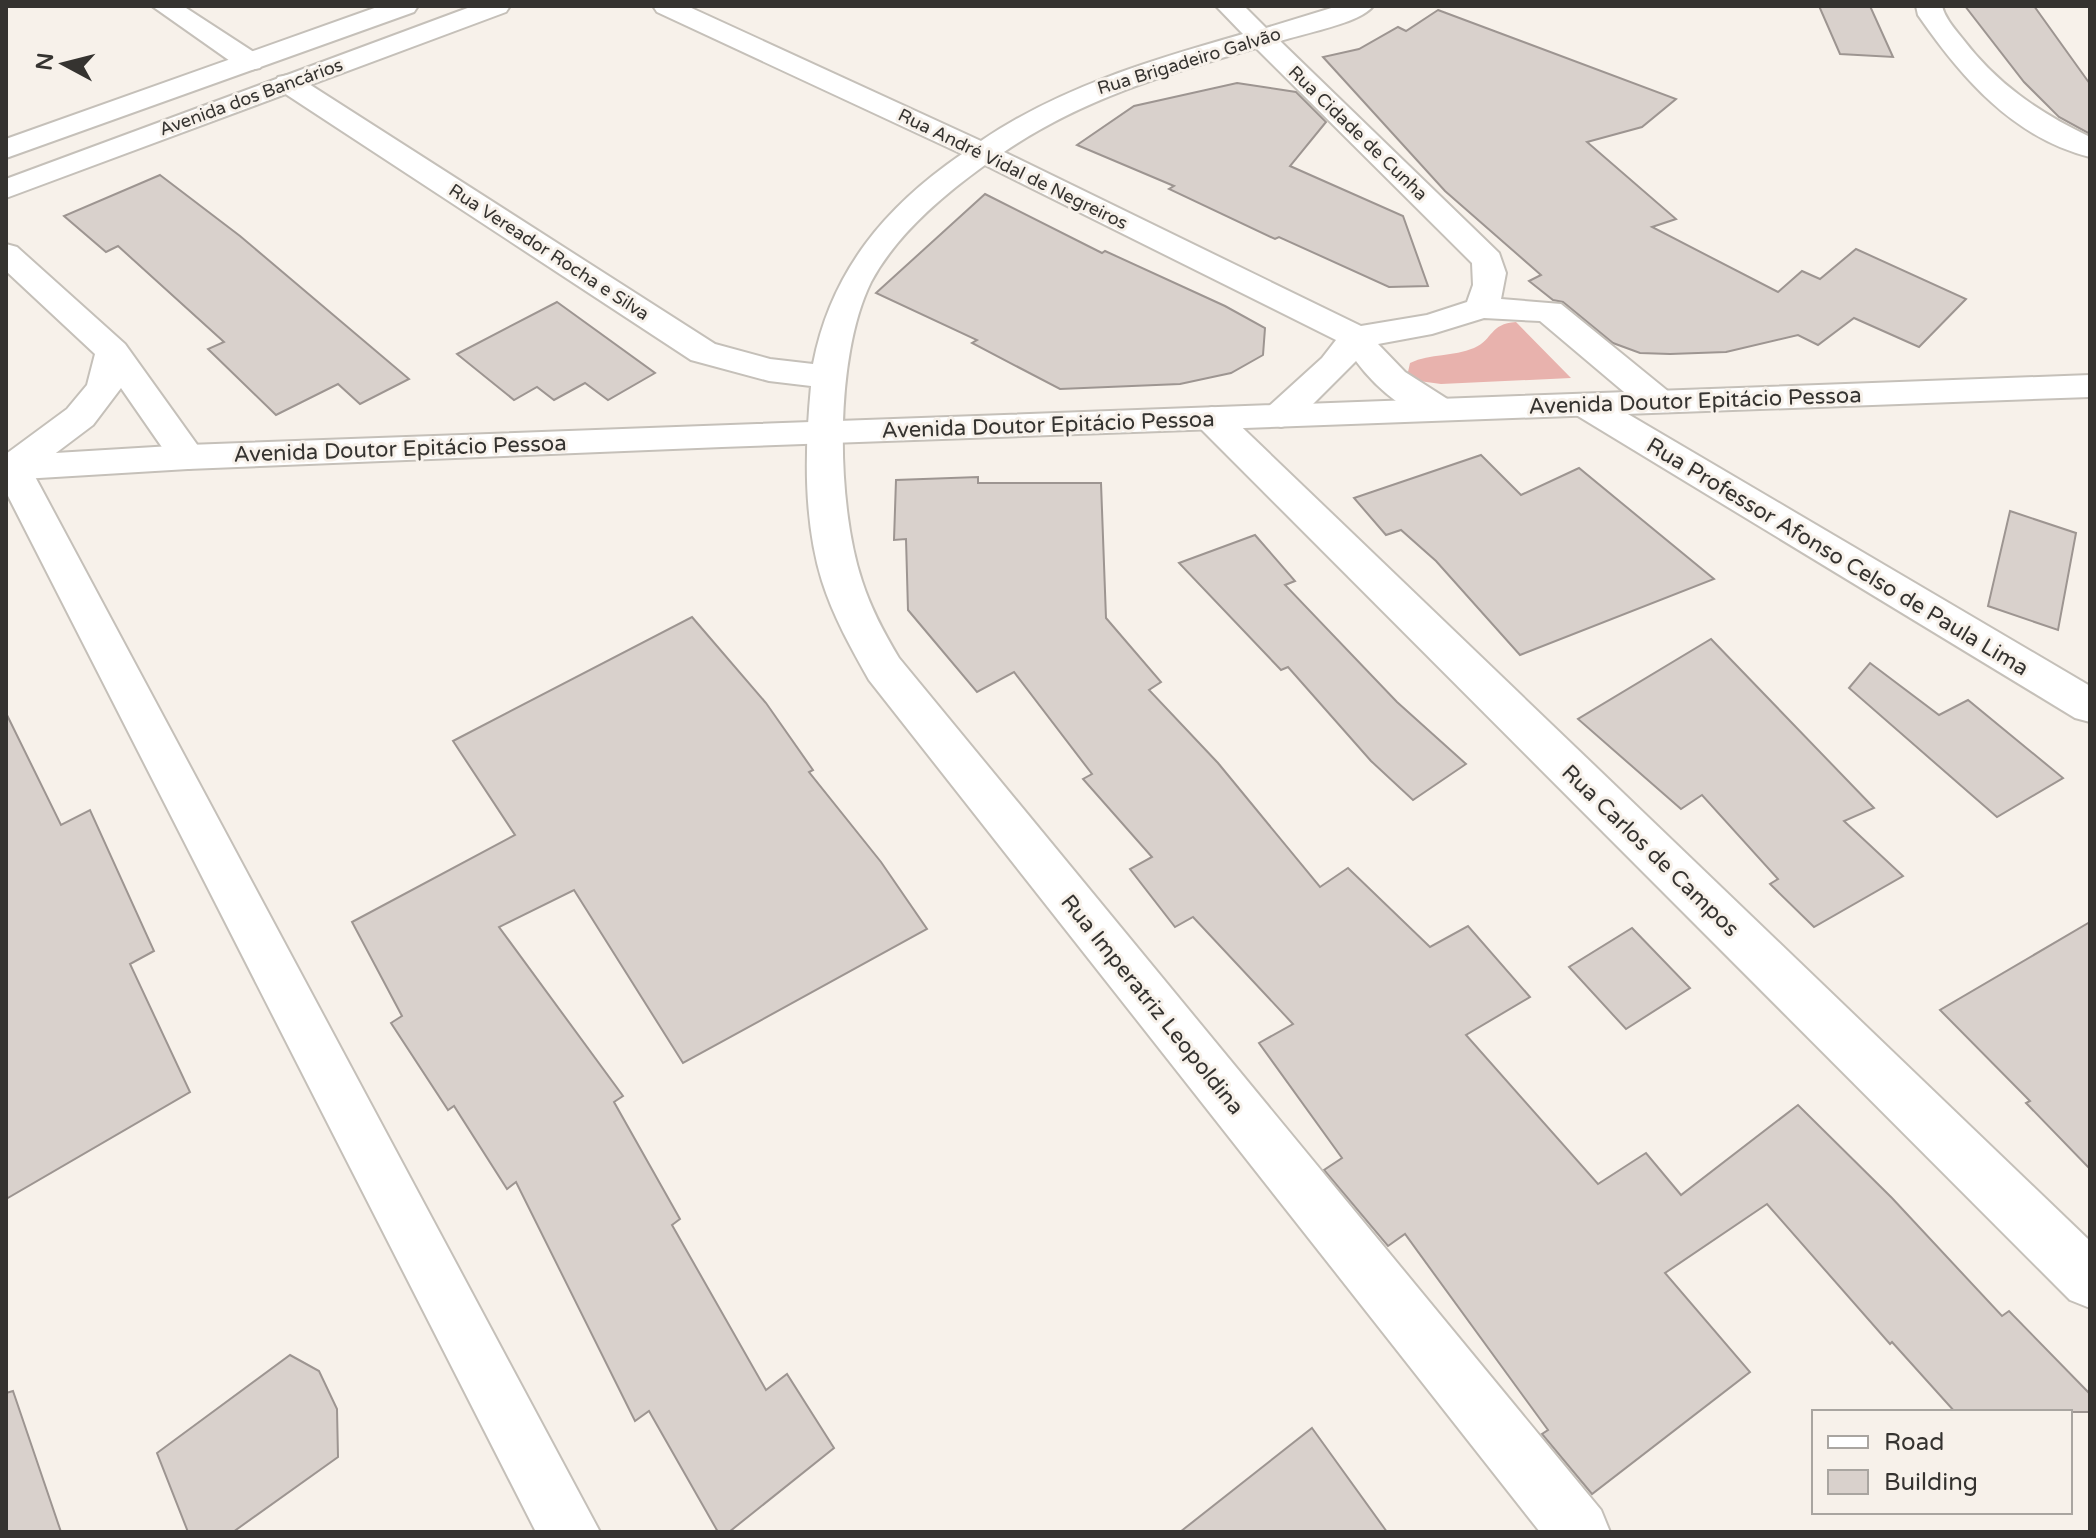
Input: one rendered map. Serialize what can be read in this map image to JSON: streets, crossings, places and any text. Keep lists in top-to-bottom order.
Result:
{
  "streets": {
    "street": [
      "Rua Brigadeiro Galvão",
      "Avenida dos Bancários",
      "Rua Cidade de Cunha",
      "Rua André Vidal de Negreiros",
      "Rua Vereador Rocha e Silva",
      "Avenida Doutor Epitácio Pessoa",
      "Rua Professor Afonso Celso de Paula Lima",
      "Rua Carlos de Campos",
      "Rua Imperatriz Leopoldina"
    ]
  },
  "crossings": [
    ["Rua Brigadeiro Galvão", "Rua Cidade de Cunha"],
    ["Rua Brigadeiro Galvão", "Rua André Vidal de Negreiros"],
    ["Rua Brigadeiro Galvão", "Rua Vereador Rocha e Silva"],
    ["Rua Brigadeiro Galvão", "Avenida Doutor Epitácio Pessoa"],
    ["Rua Brigadeiro Galvão", "Rua Imperatriz Leopoldina"],
    ["Avenida dos Bancários", "Rua Vereador Rocha e Silva"],
    ["Avenida Doutor Epitácio Pessoa", "Rua Professor Afonso Celso de Paula Lima"],
    ["Avenida Doutor Epitácio Pessoa", "Rua Carlos de Campos"],
    ["Avenida Doutor Epitácio Pessoa", "Rua Imperatriz Leopoldina"]
  ],
  "legend": ["Road", "Building"],
  "north": "left"
}
